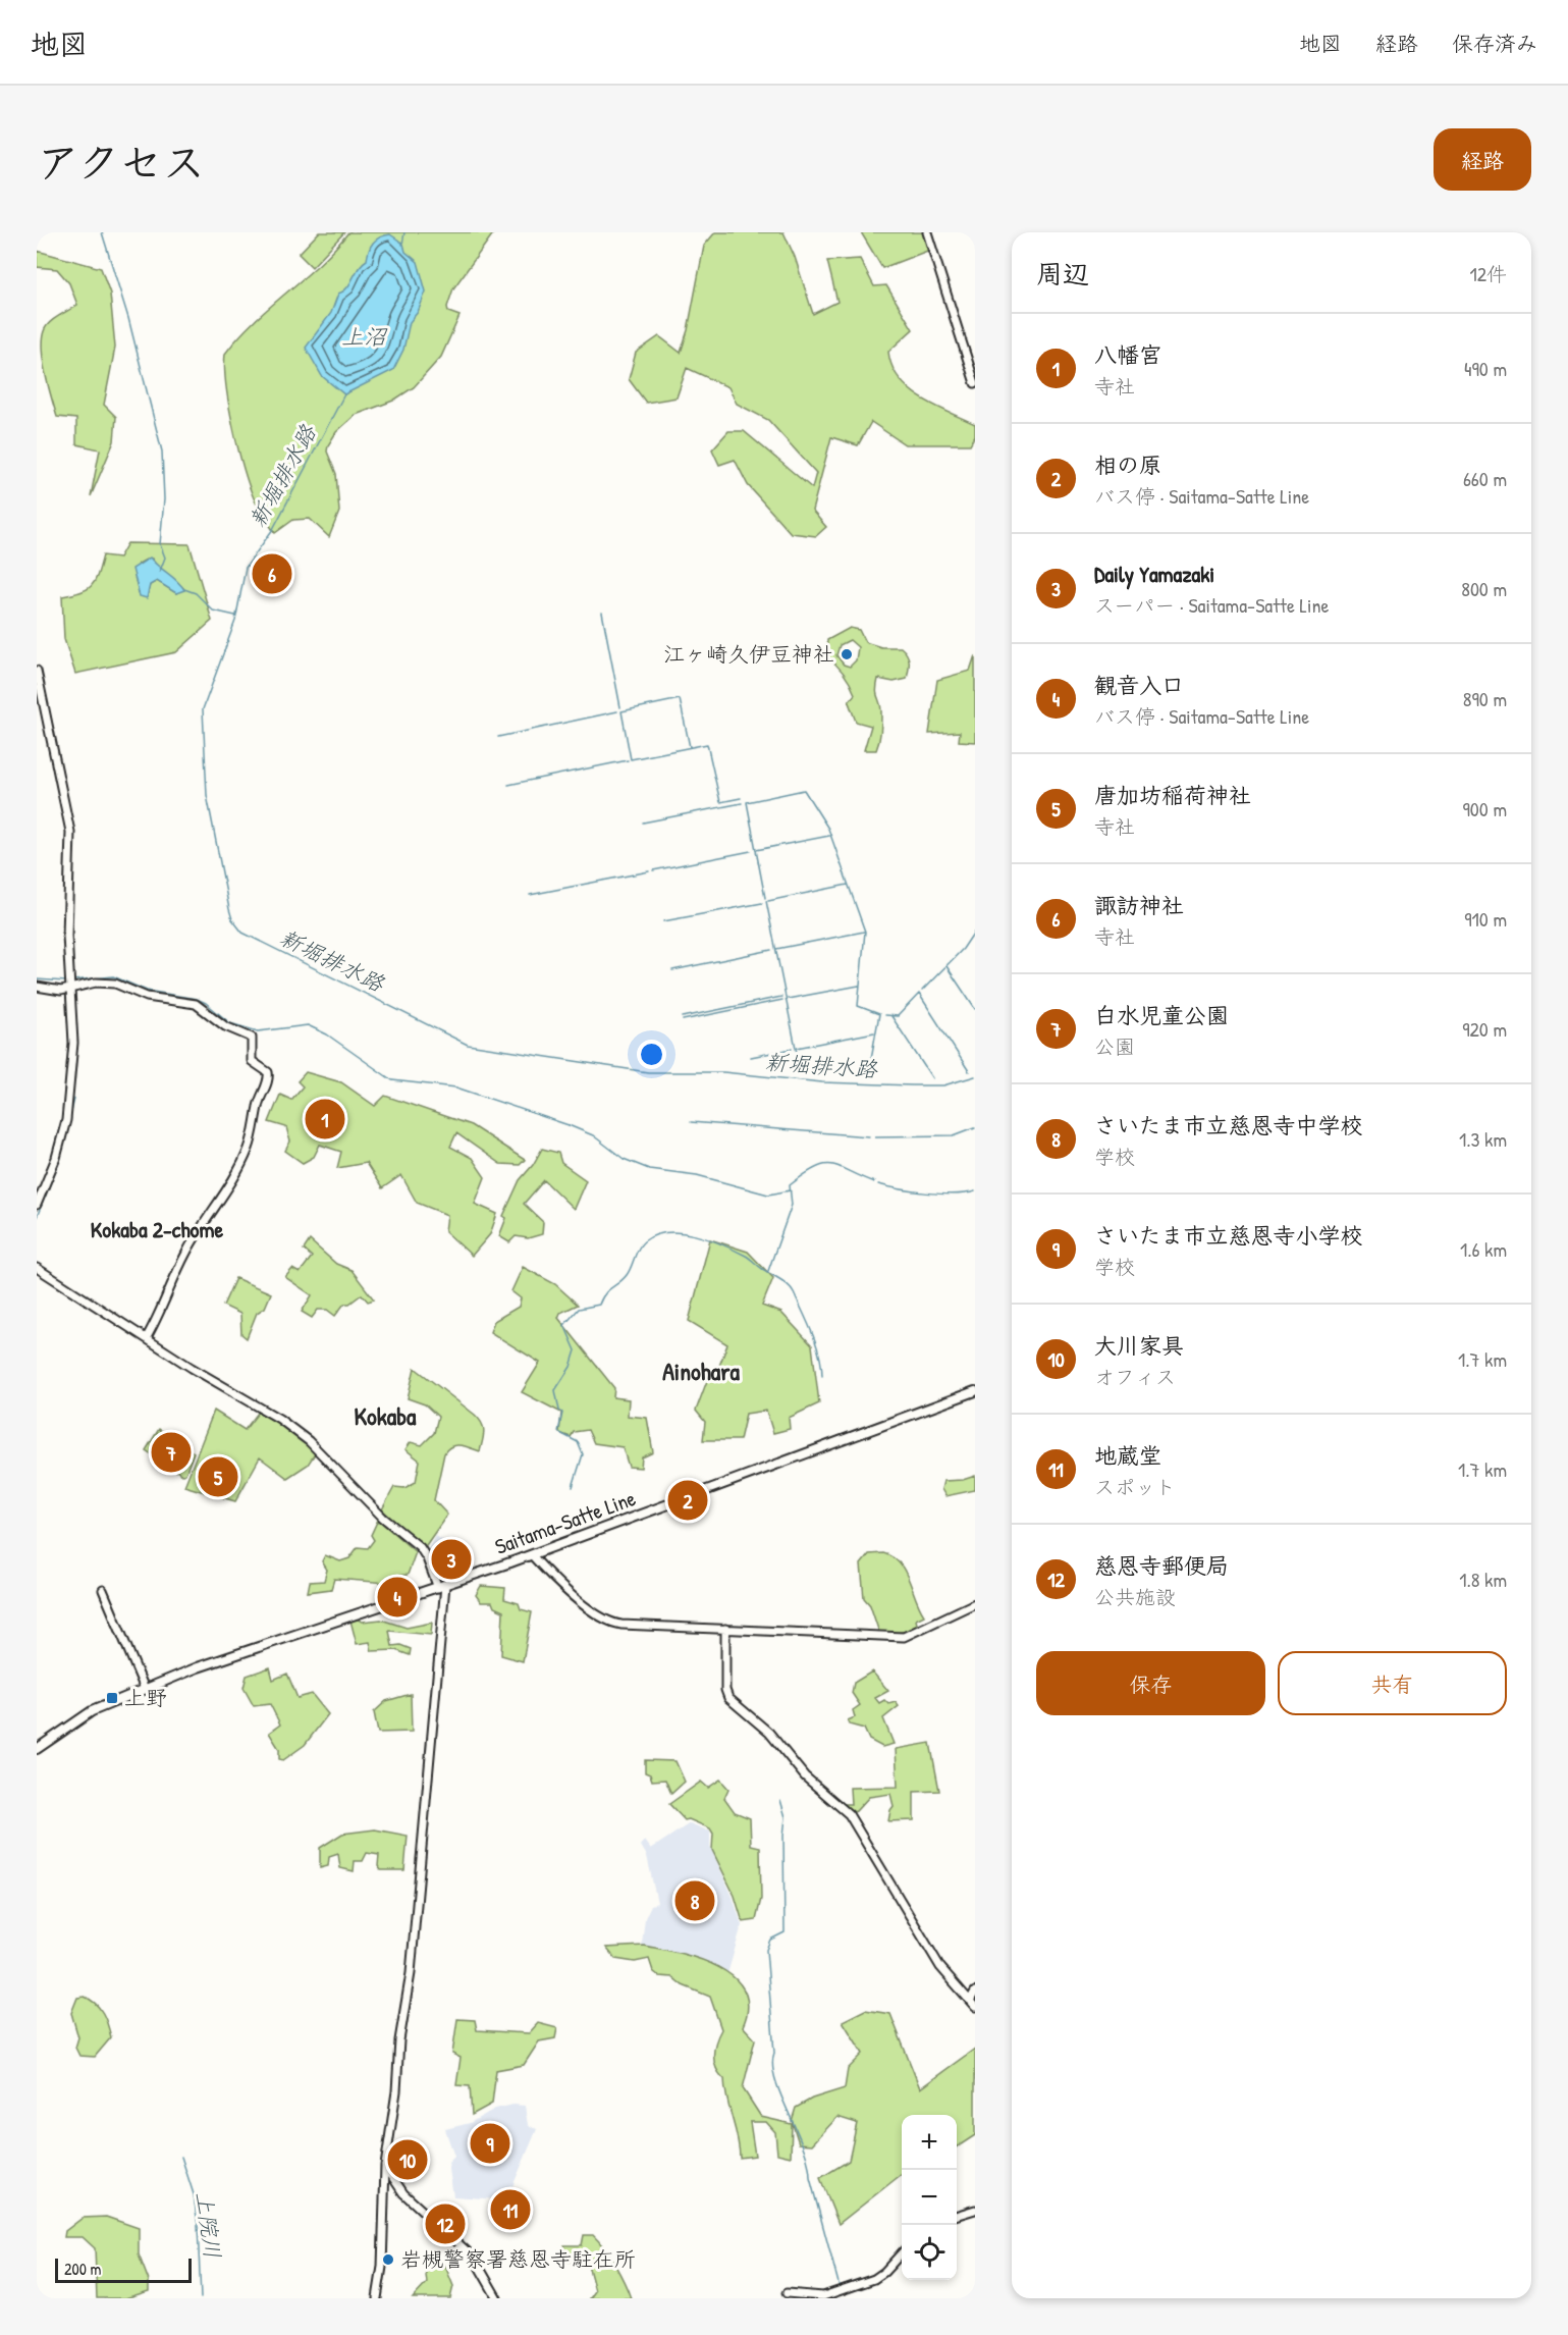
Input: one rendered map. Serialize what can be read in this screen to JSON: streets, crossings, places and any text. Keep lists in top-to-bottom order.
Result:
{
  "streets": {
    "main road": ["Saitama-Satte Line"]
  },
  "districts": ["Kokaba 2-chome", "Ainohara", "Kokaba"],
  "water": ["上沼", "新堀排水路", "上院川"],
  "places": {
    "other": ["江ヶ崎久伊豆神社", "岩槻警察署慈恩寺駐在所"],
    "transit": ["上野"]
  },
  "scale_bar": "200 m",
  "page": {
    "header": "地図",
    "nav": ["地図", "経路", "保存済み"],
    "title": "アクセス",
    "buttons": [
      "経路",
      ["保存", "共有"]
    ],
    "heading": ["周辺", "12件"],
    "list": [
      {
        "mark": "1",
        "name": "八幡宮",
        "note": "寺社",
        "value": "490 m"
      },
      {
        "mark": "2",
        "name": "相の原",
        "note": "バス停 · Saitama-Satte Line",
        "value": "660 m"
      },
      {
        "mark": "3",
        "name": "Daily Yamazaki",
        "note": "スーパー · Saitama-Satte Line",
        "value": "800 m"
      },
      {
        "mark": "4",
        "name": "観音入口",
        "note": "バス停 · Saitama-Satte Line",
        "value": "890 m"
      },
      {
        "mark": "5",
        "name": "唐加坊稲荷神社",
        "note": "寺社",
        "value": "900 m"
      },
      {
        "mark": "6",
        "name": "諏訪神社",
        "note": "寺社",
        "value": "910 m"
      },
      {
        "mark": "7",
        "name": "白水児童公園",
        "note": "公園",
        "value": "920 m"
      },
      {
        "mark": "8",
        "name": "さいたま市立慈恩寺中学校",
        "note": "学校",
        "value": "1.3 km"
      },
      {
        "mark": "9",
        "name": "さいたま市立慈恩寺小学校",
        "note": "学校",
        "value": "1.6 km"
      },
      {
        "mark": "10",
        "name": "大川家具",
        "note": "オフィス",
        "value": "1.7 km"
      },
      {
        "mark": "11",
        "name": "地蔵堂",
        "note": "スポット",
        "value": "1.7 km"
      },
      {
        "mark": "12",
        "name": "慈恩寺郵便局",
        "note": "公共施設",
        "value": "1.8 km"
      }
    ],
    "pins": [
      "6",
      "1",
      "7",
      "5",
      "2",
      "3",
      "4",
      "8",
      "9",
      "10",
      "11",
      "12"
    ],
    "map_buttons": ["+", "−"],
    "scale": "200 m"
  }
}
